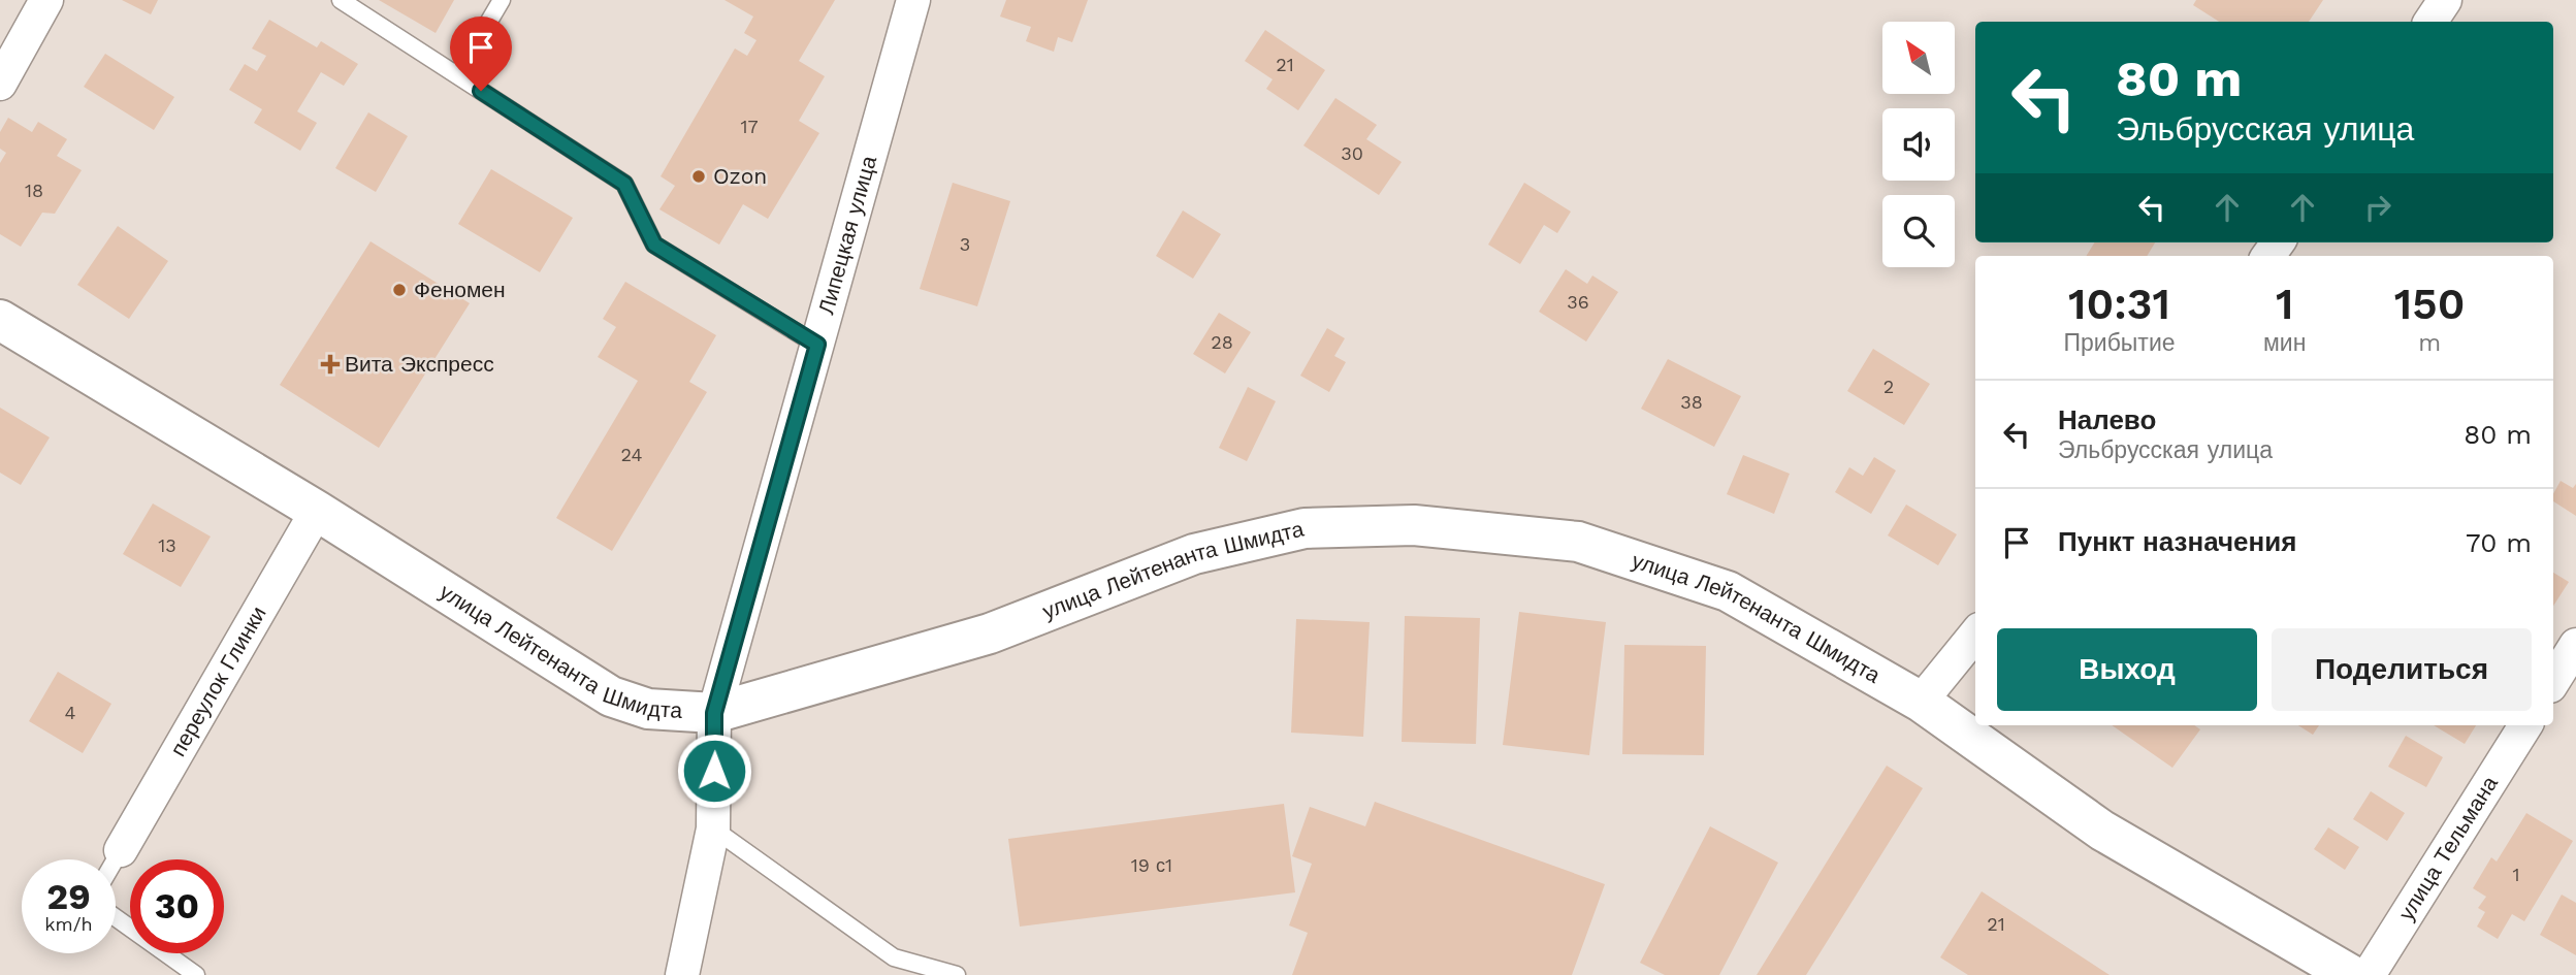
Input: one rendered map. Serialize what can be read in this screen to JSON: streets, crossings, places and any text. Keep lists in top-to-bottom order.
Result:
{
  "streets": {
    "street": [
      "Липецкая улица",
      "улица Лейтенанта Шмидта",
      "переулок Глинки",
      "улица Тельмана"
    ]
  },
  "crossings": [
    ["Липецкая улица", "улица Лейтенанта Шмидта"],
    ["улица Лейтенанта Шмидта", "переулок Глинки"]
  ],
  "places": {
    "other": ["Ozon", "Феномен"],
    "health": ["Вита Экспресс"]
  },
  "house_numbers": [
    "21",
    "17",
    "30",
    "18",
    "3",
    "36",
    "28",
    "2",
    "38",
    "24",
    "13",
    "4",
    "19 с1",
    "1",
    "21"
  ],
  "north": "top left",
  "page": {
    "turn": ["80 m", "Эльбрусская улица"],
    "eta": [
      "10:31",
      "Прибытие",
      "1",
      "мин",
      "150",
      "m"
    ],
    "list": [
      {
        "name": "Налево",
        "note": "Эльбрусская улица",
        "value": "80 m"
      },
      {
        "name": "Пункт назначения",
        "value": "70 m"
      }
    ],
    "buttons": ["Выход", "Поделиться"],
    "speed": "29 km/h",
    "limit": "30"
  }
}
